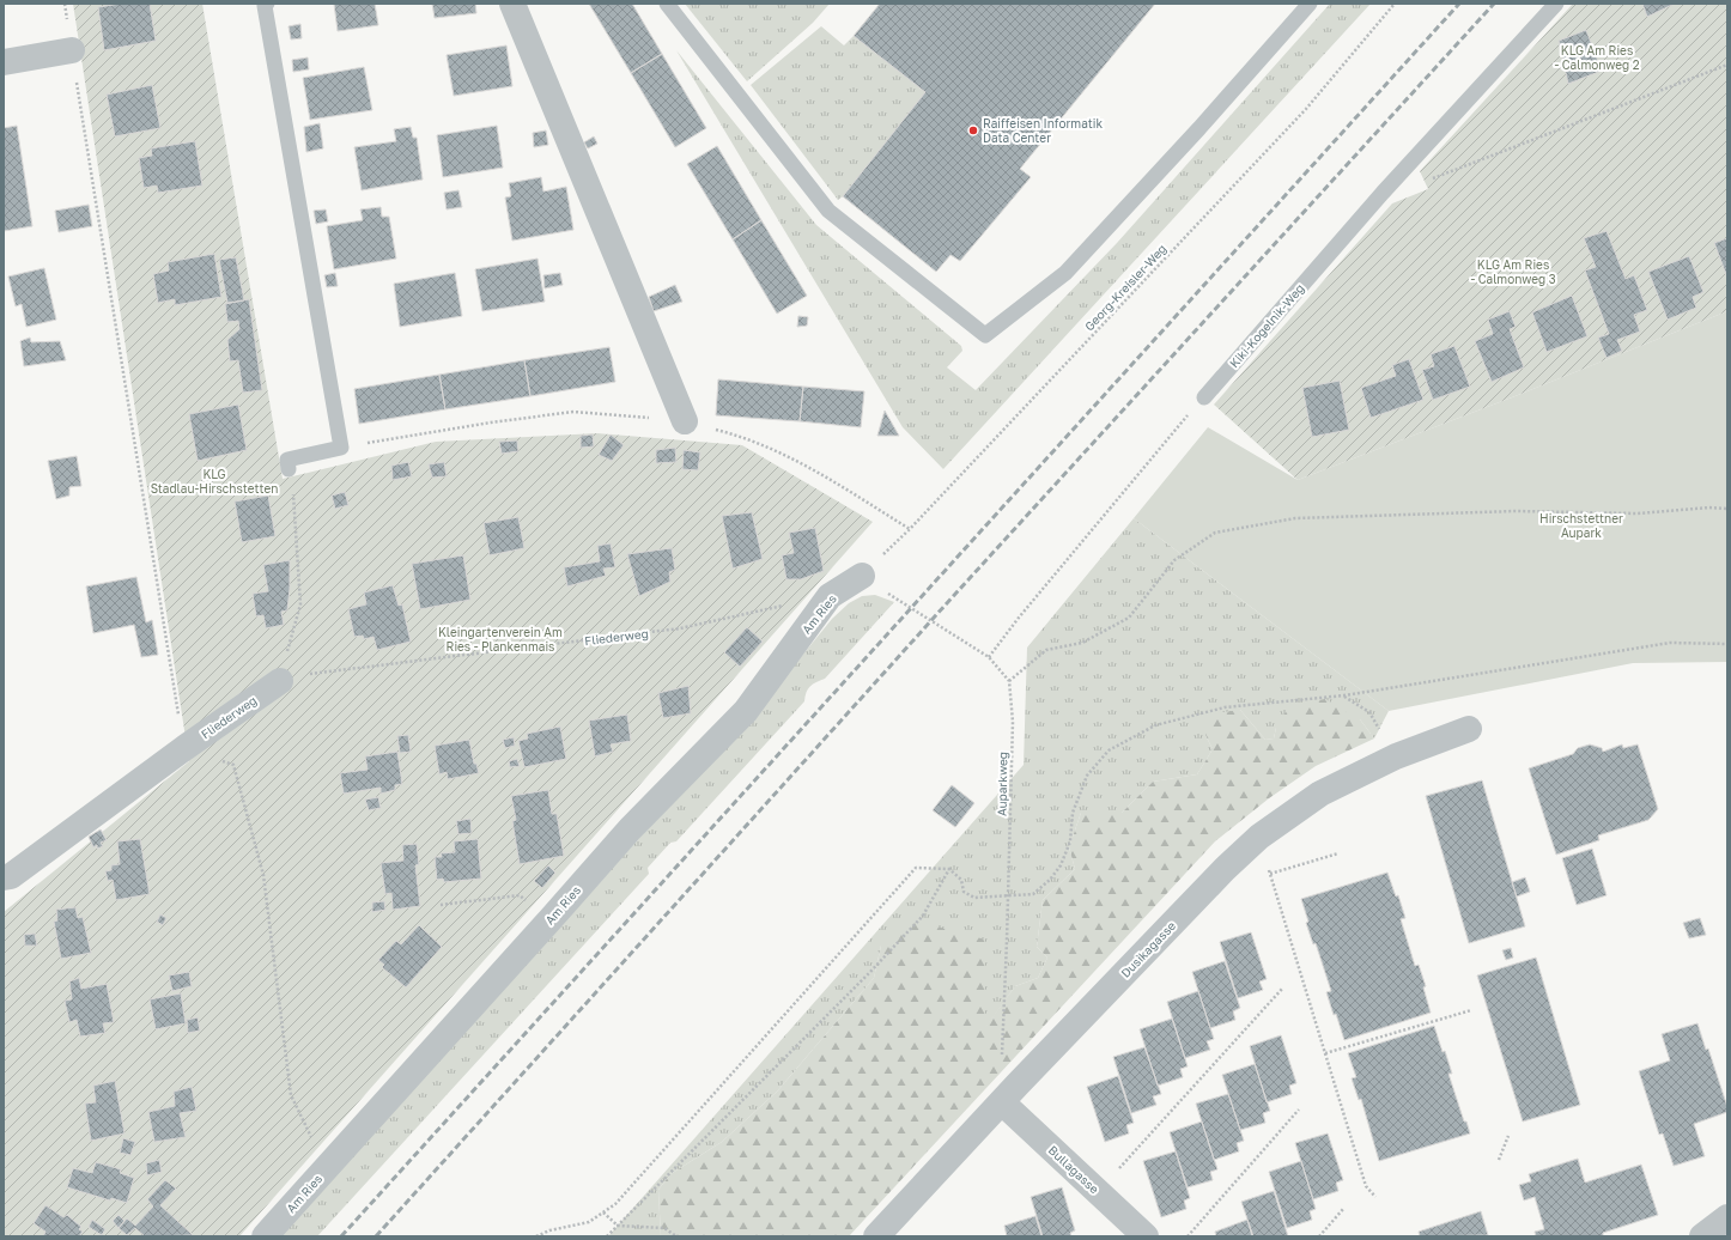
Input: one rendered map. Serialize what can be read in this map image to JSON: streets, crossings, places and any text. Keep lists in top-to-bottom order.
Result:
{
  "streets": {
    "street": [
      "Am Ries",
      "Fliederweg",
      "Dusikagasse",
      "Bullagasse"
    ],
    "lane": ["Kiki-Kogelnik-Weg"],
    "path": ["Georg-Kreisler-Weg", "Auparkweg"]
  },
  "crossings": [
    ["Georg-Kreisler-Weg", "Am Ries"],
    ["Am Ries", "Fliederweg"],
    ["Dusikagasse", "Bullagasse"]
  ],
  "parks": [
    "KLG Am Ries - Calmonweg 2",
    "KLG Am Ries - Calmonweg 3",
    "KLG Stadlau-Hirschstetten",
    "Hirschstettner Aupark",
    "Kleingartenverein Am Ries - Plankenmais"
  ],
  "places": ["Raiffeisen Informatik Data Center"]
}
